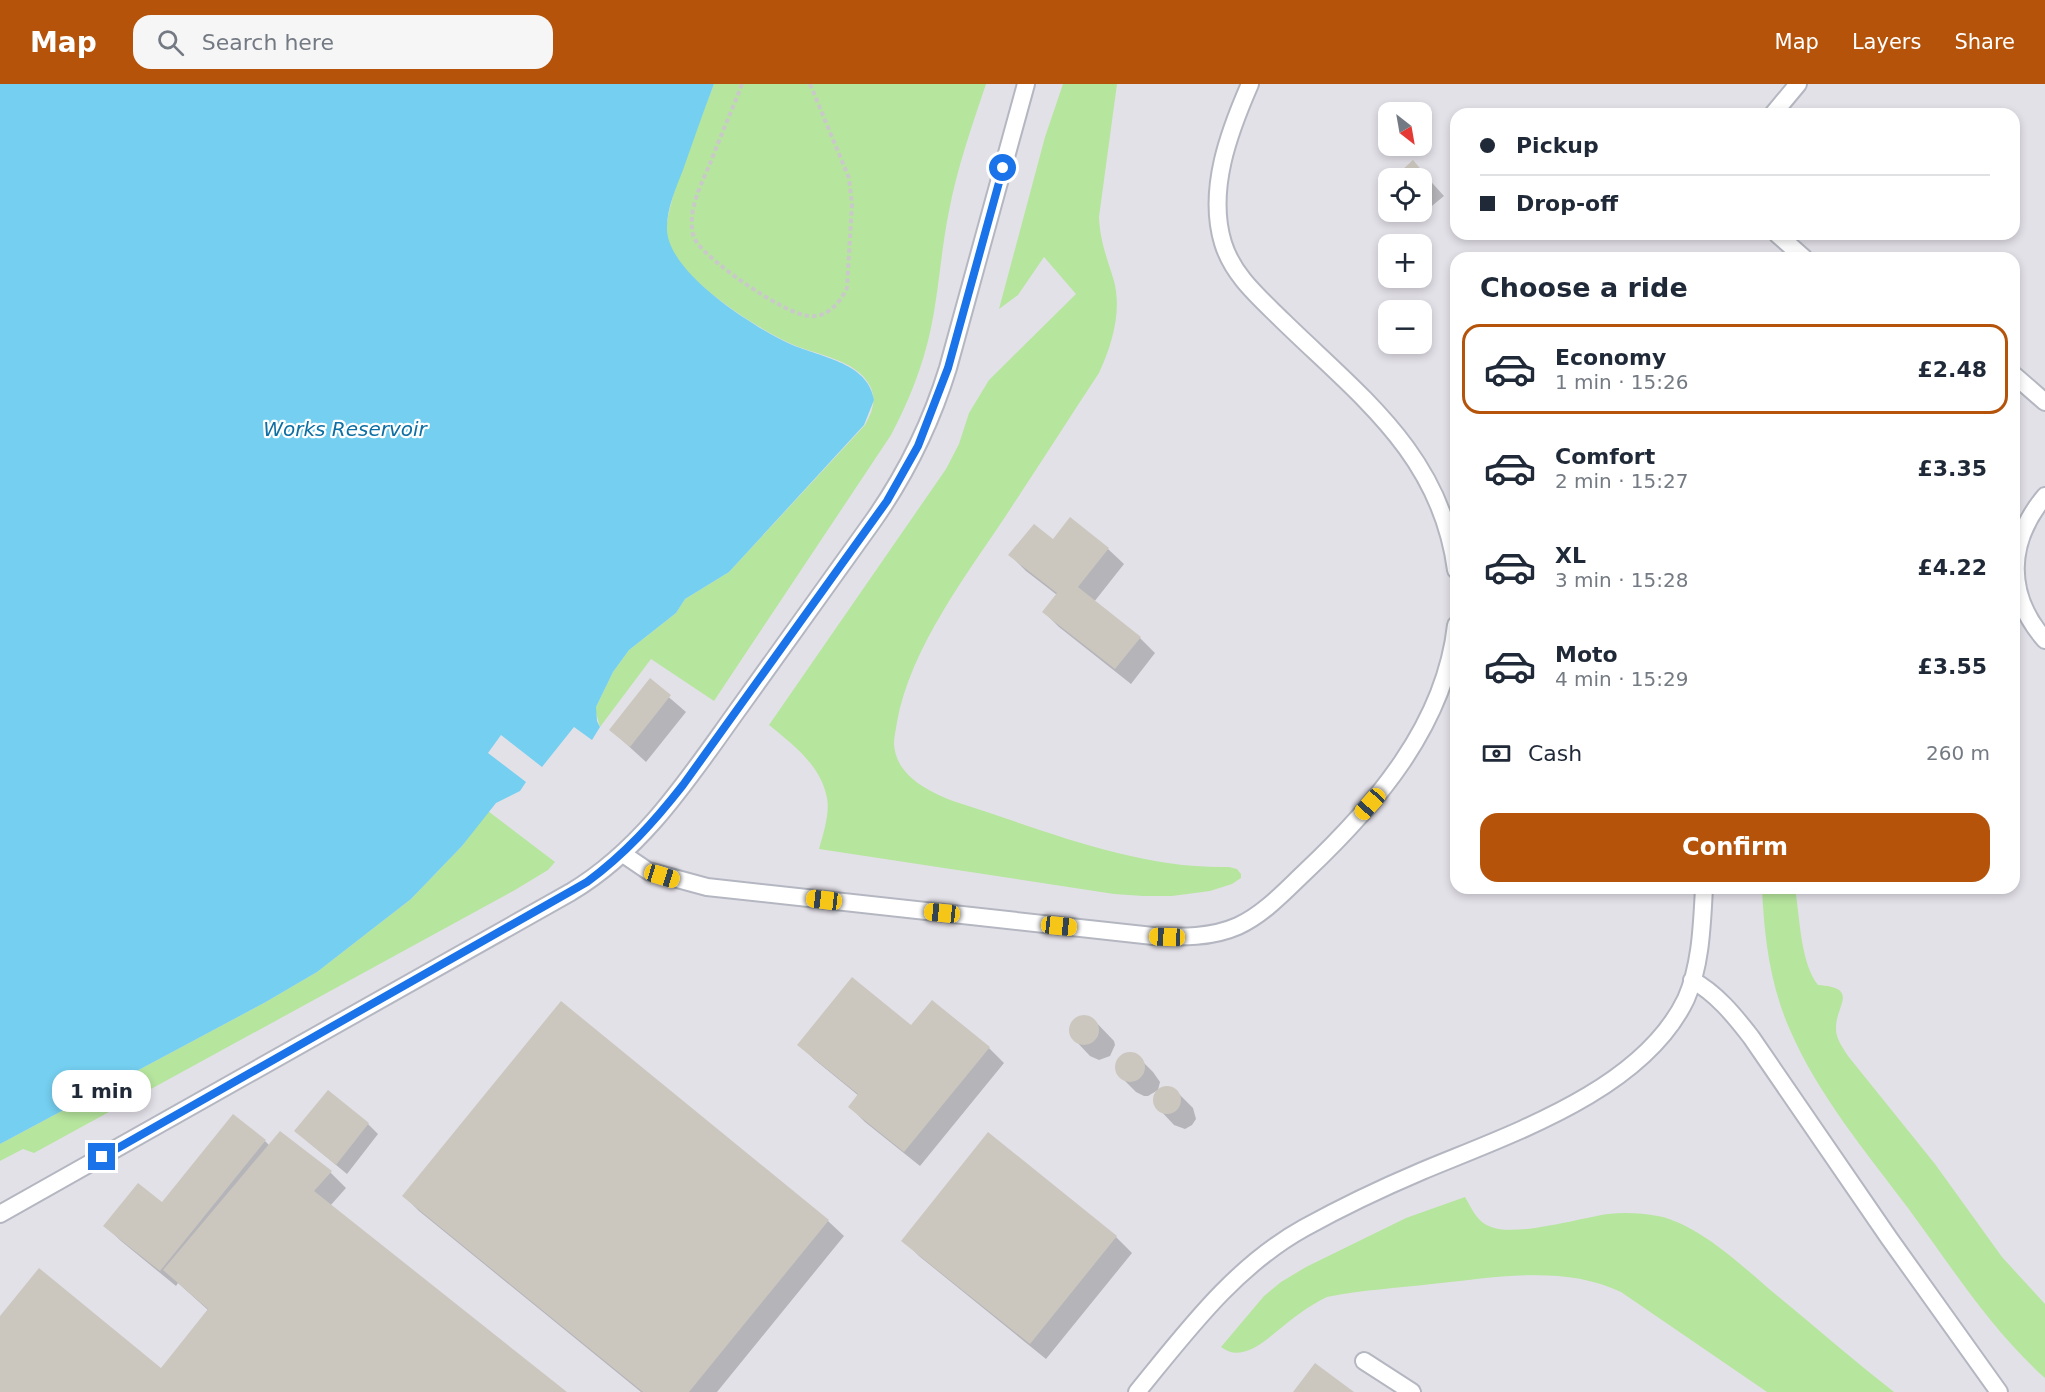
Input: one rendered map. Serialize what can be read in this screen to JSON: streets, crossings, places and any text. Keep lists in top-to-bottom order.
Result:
{
  "water": ["Works Reservoir"],
  "north": "bottom right",
  "page": {
    "header": "Map",
    "search": "Search here",
    "nav": ["Map", "Layers", "Share"],
    "map_buttons": ["+", "−"],
    "banner": ["Pickup", "Drop-off"],
    "heading": "Choose a ride",
    "list": [
      {
        "name": "Economy",
        "note": "1 min · 15:26",
        "value": "£2.48"
      },
      {
        "name": "Comfort",
        "note": "2 min · 15:27",
        "value": "£3.35"
      },
      {
        "name": "XL",
        "note": "3 min · 15:28",
        "value": "£4.22"
      },
      {
        "name": "Moto",
        "note": "4 min · 15:29",
        "value": "£3.55"
      }
    ],
    "pay": ["Cash", "260 m"],
    "buttons": "Confirm",
    "bubble": "1 min"
  }
}
